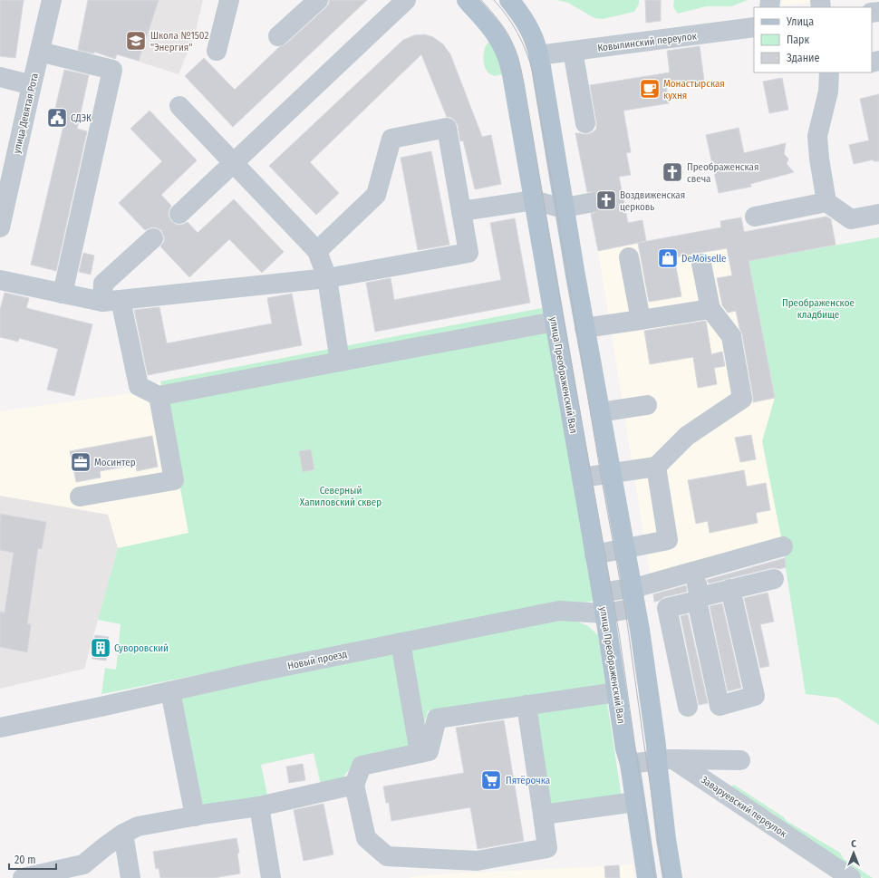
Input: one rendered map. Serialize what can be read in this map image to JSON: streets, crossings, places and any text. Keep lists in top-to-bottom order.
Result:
{
  "streets": {
    "main road": ["улица Преображенский Вал"],
    "street": [
      "Ковылинский переулок",
      "улица Девятая Рота",
      "Новый проезд",
      "Заваруевский переулок"
    ]
  },
  "crossings": [
    ["улица Преображенский Вал", "Новый проезд"]
  ],
  "parks": ["Преображенское кладбище", "Северный Хапиловский сквер"],
  "places": {
    "school or university": ["Школа №1502 \"Энергия\""],
    "cafe": ["Монастырская кухня"],
    "public building": ["СДЭК"],
    "church": ["Преображенская свеча", "Воздвиженская церковь"],
    "shop": ["DeMoiselle"],
    "office": ["Мосинтер"],
    "building": ["Суворовский"],
    "supermarket": ["Пятёрочка"]
  },
  "legend": ["Улица", "Парк", "Здание"],
  "scale_bar": "20 m",
  "north": "top"
}
